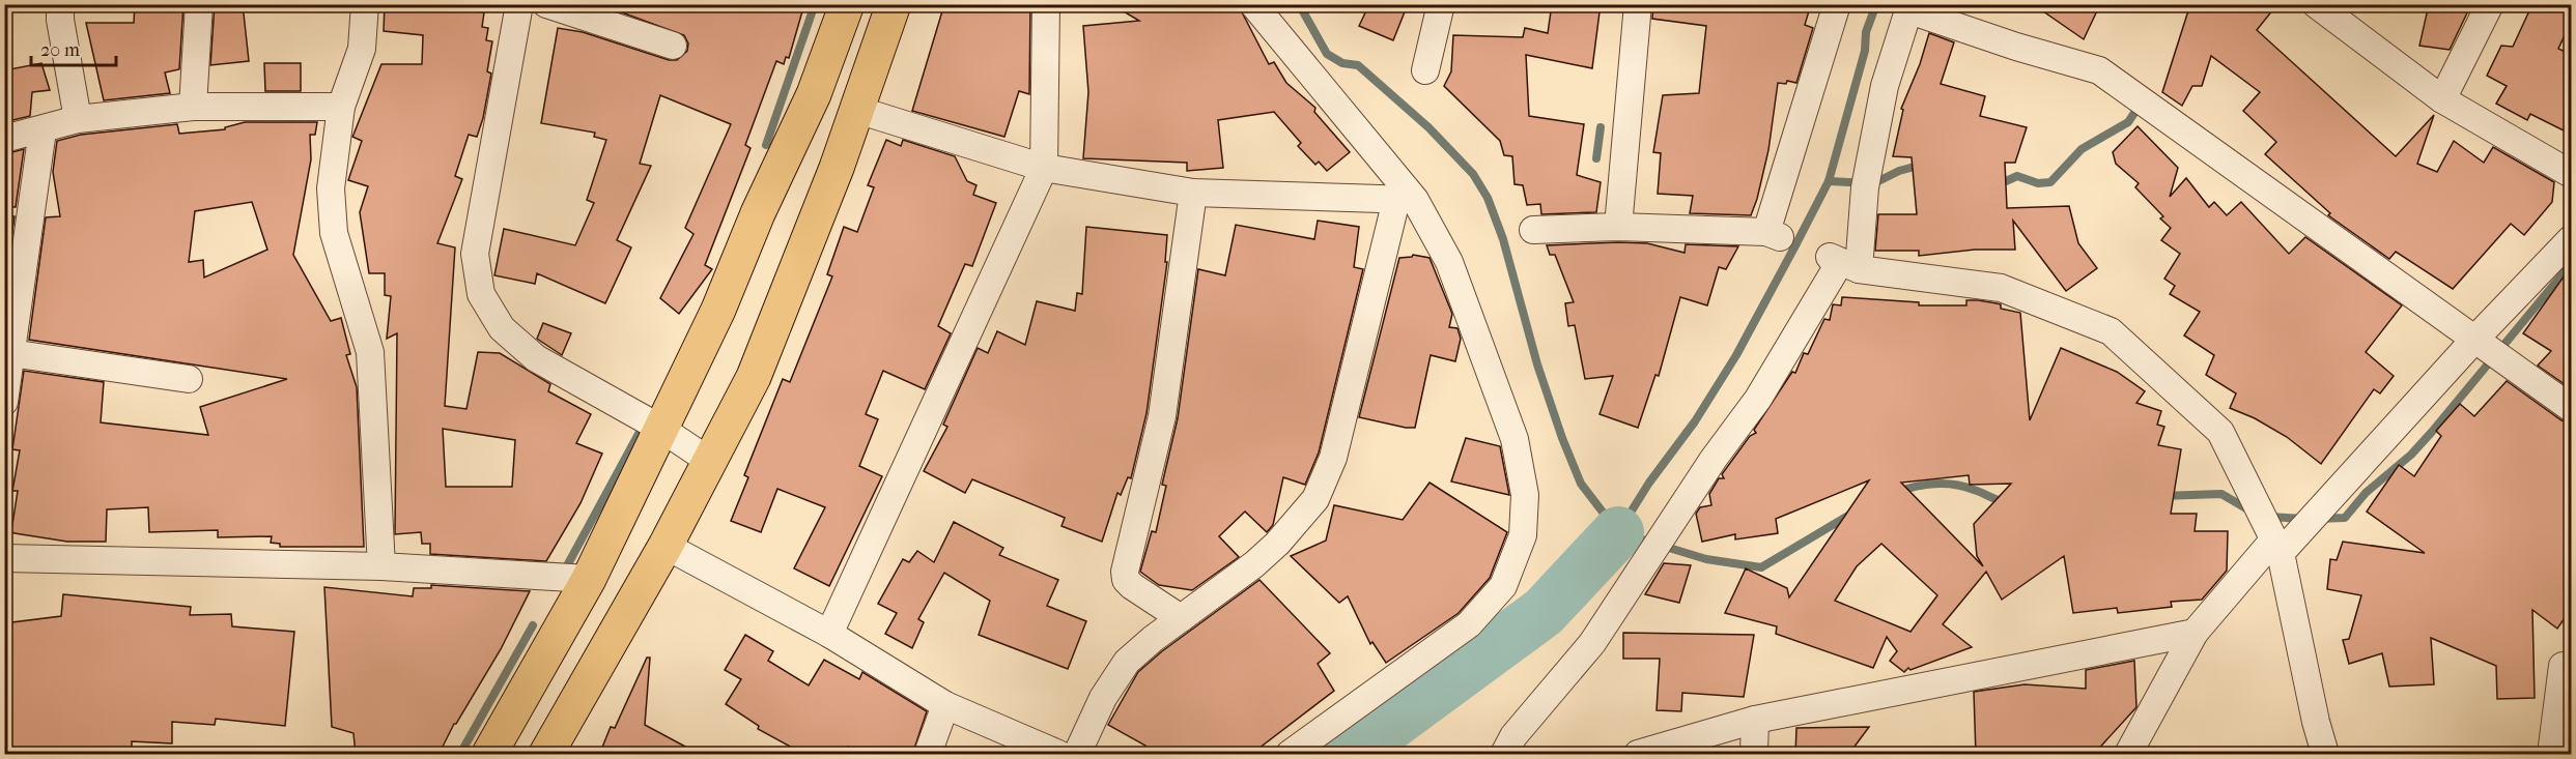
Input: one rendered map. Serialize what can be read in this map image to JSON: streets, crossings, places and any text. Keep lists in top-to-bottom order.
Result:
{
  "scale_bar": "20 m"
}
